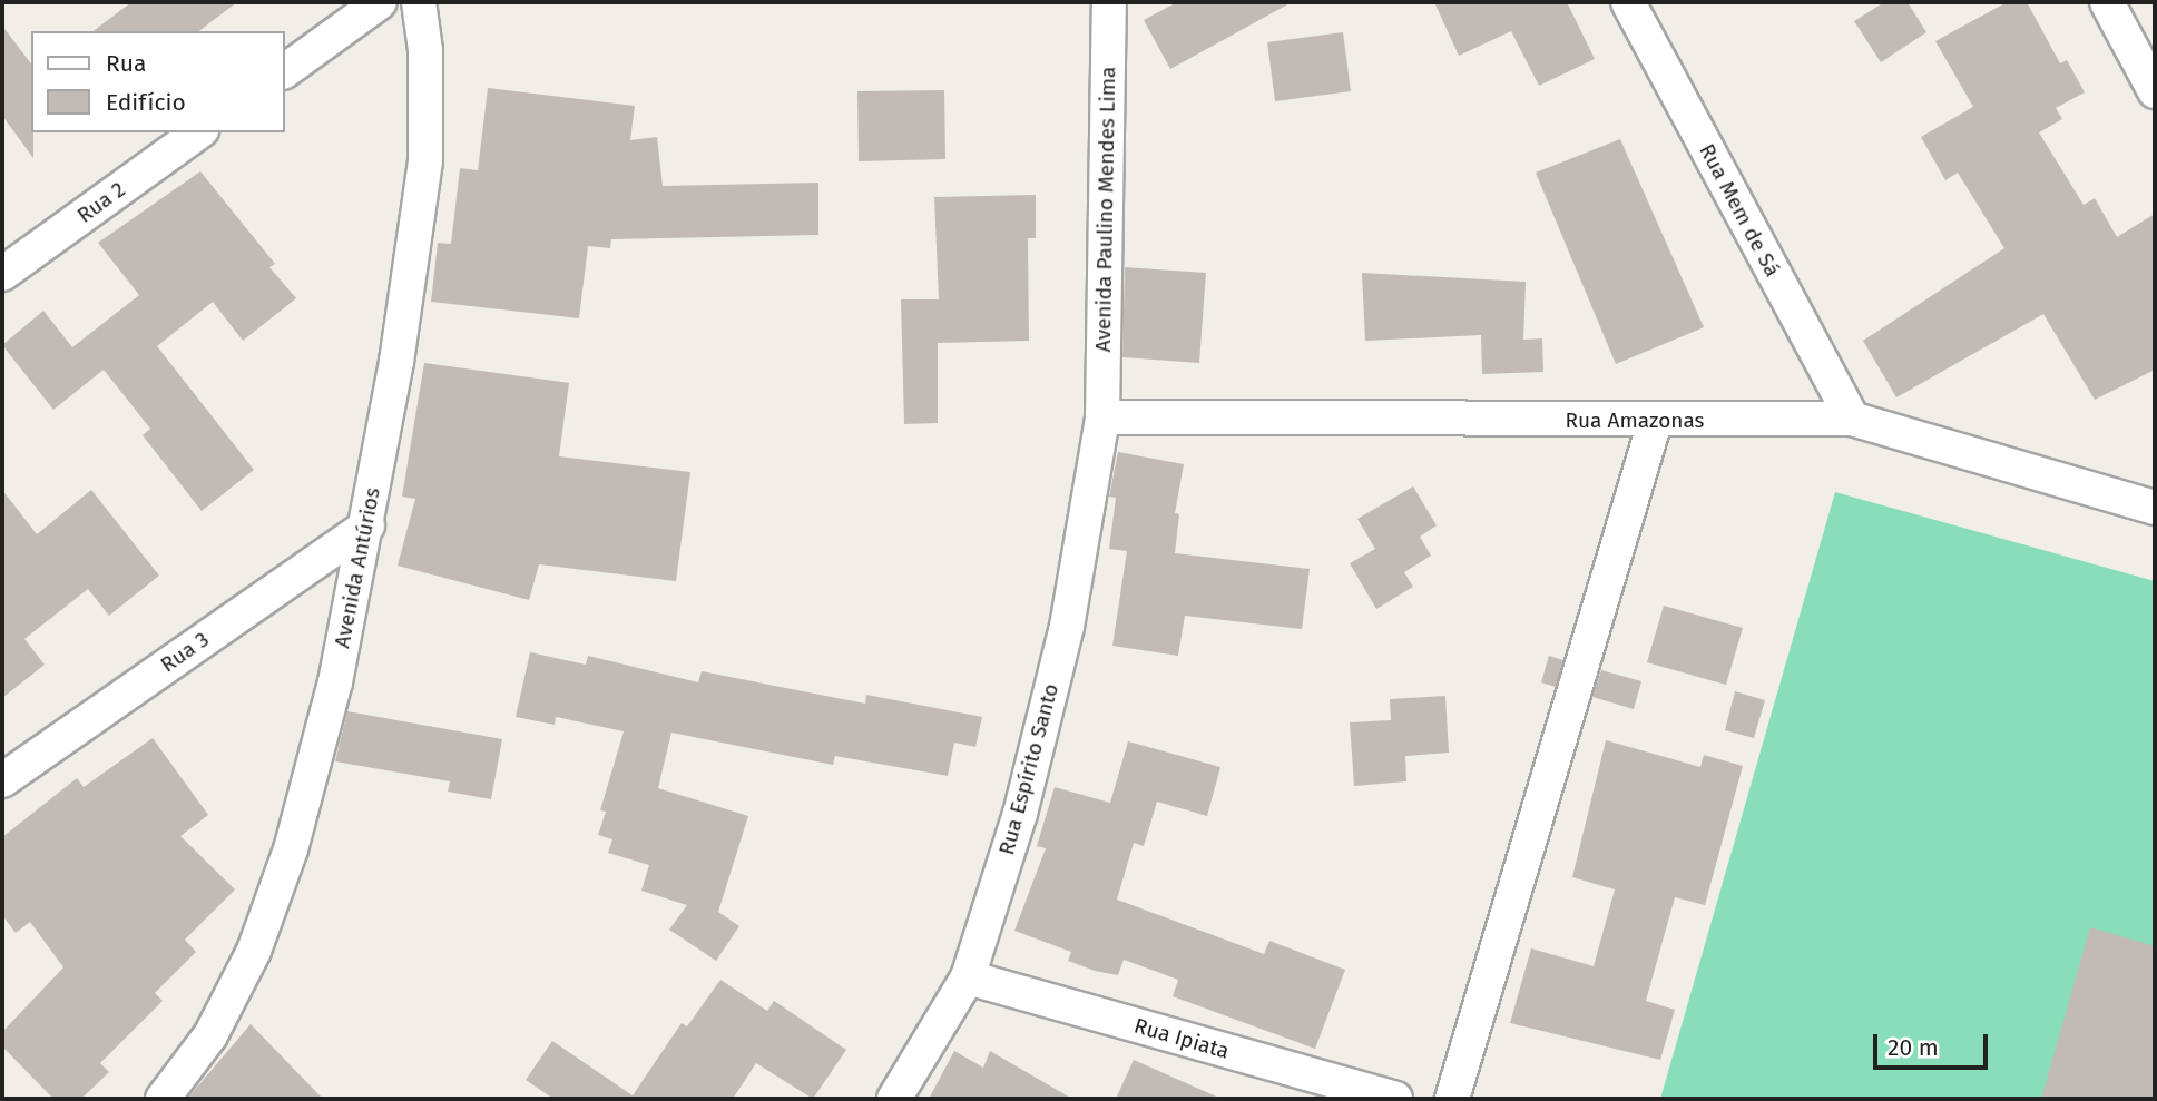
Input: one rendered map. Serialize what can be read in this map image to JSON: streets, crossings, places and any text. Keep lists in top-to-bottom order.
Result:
{
  "streets": {
    "street": [
      "Rua 2",
      "Avenida Paulino Mendes Lima",
      "Rua Mem de Sá",
      "Rua Amazonas",
      "Avenida Antúrios",
      "Rua 3",
      "Rua Espírito Santo",
      "Rua Ipiata"
    ]
  },
  "crossings": [
    ["Avenida Paulino Mendes Lima", "Rua Amazonas"],
    ["Avenida Paulino Mendes Lima", "Rua Espírito Santo"],
    ["Rua Mem de Sá", "Rua Amazonas"],
    ["Rua Amazonas", "Rua Espírito Santo"],
    ["Avenida Antúrios", "Rua 3"],
    ["Rua Espírito Santo", "Rua Ipiata"]
  ],
  "legend": ["Rua", "Edifício"],
  "scale_bar": "20 m"
}
